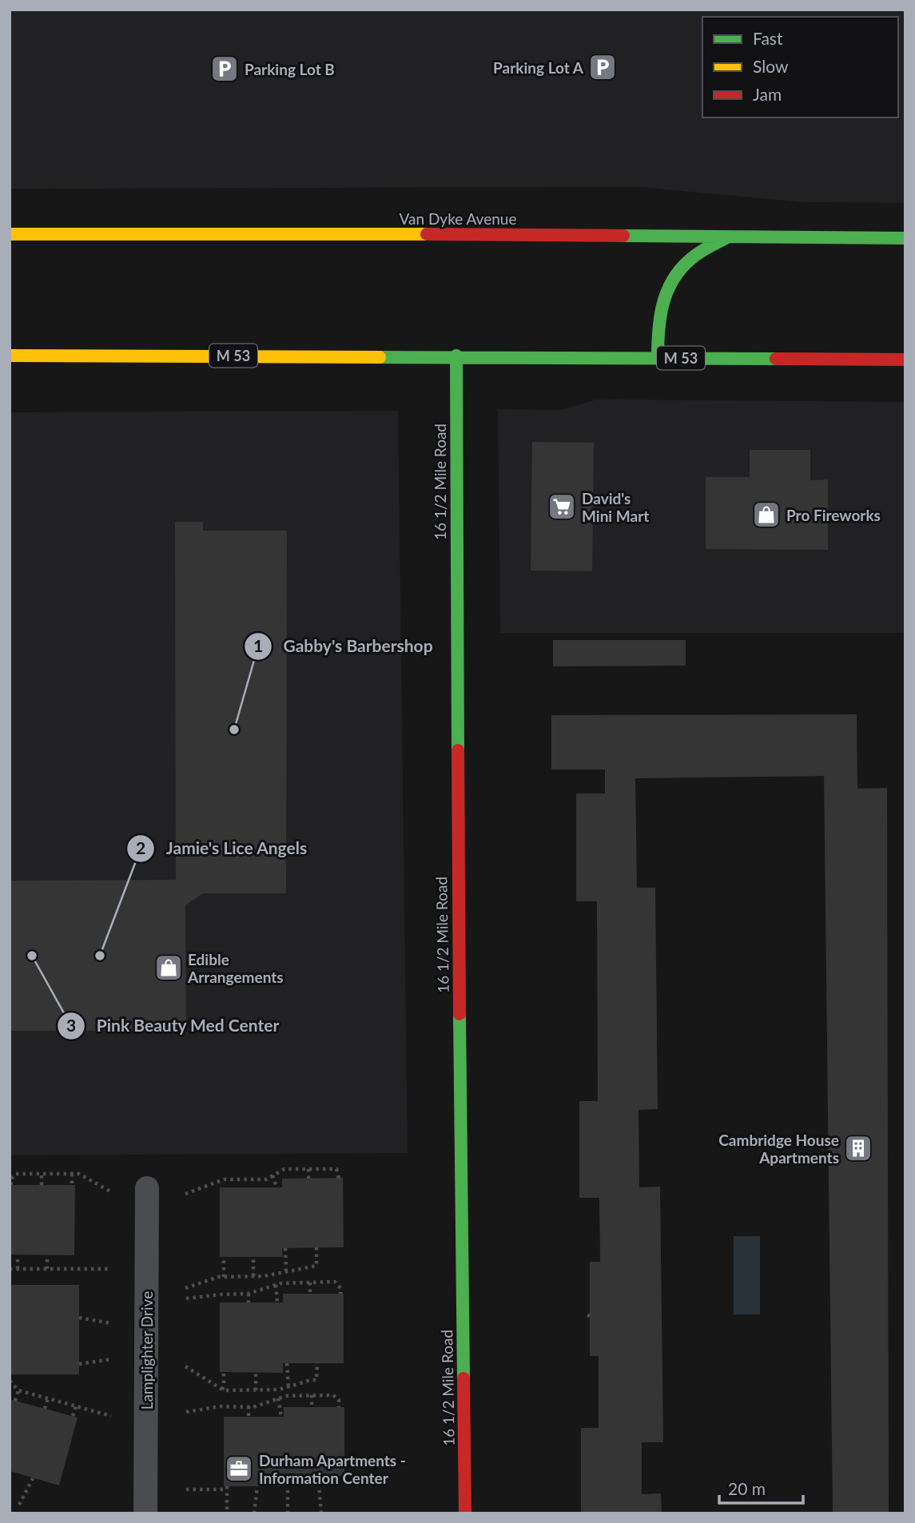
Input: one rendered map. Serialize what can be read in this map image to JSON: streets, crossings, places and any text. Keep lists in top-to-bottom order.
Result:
{
  "streets": {
    "main road": ["Van Dyke Avenue", "M 53", "16 1/2 Mile Road"],
    "street": ["Lamplighter Drive"]
  },
  "crossings": [
    ["M 53", "16 1/2 Mile Road"]
  ],
  "places": {
    "parking": ["Parking Lot A", "Parking Lot B"],
    "supermarket": ["David's Mini Mart"],
    "shop": ["Pro Fireworks", "Edible Arrangements"],
    "other": ["Gabby's Barbershop", "Pink Beauty Med Center", "Jamie's Lice Angels"],
    "building": ["Cambridge House Apartments"],
    "office": ["Durham Apartments - Information Center"]
  },
  "legend": ["Fast", "Slow", "Jam"],
  "scale_bar": "20 m"
}
